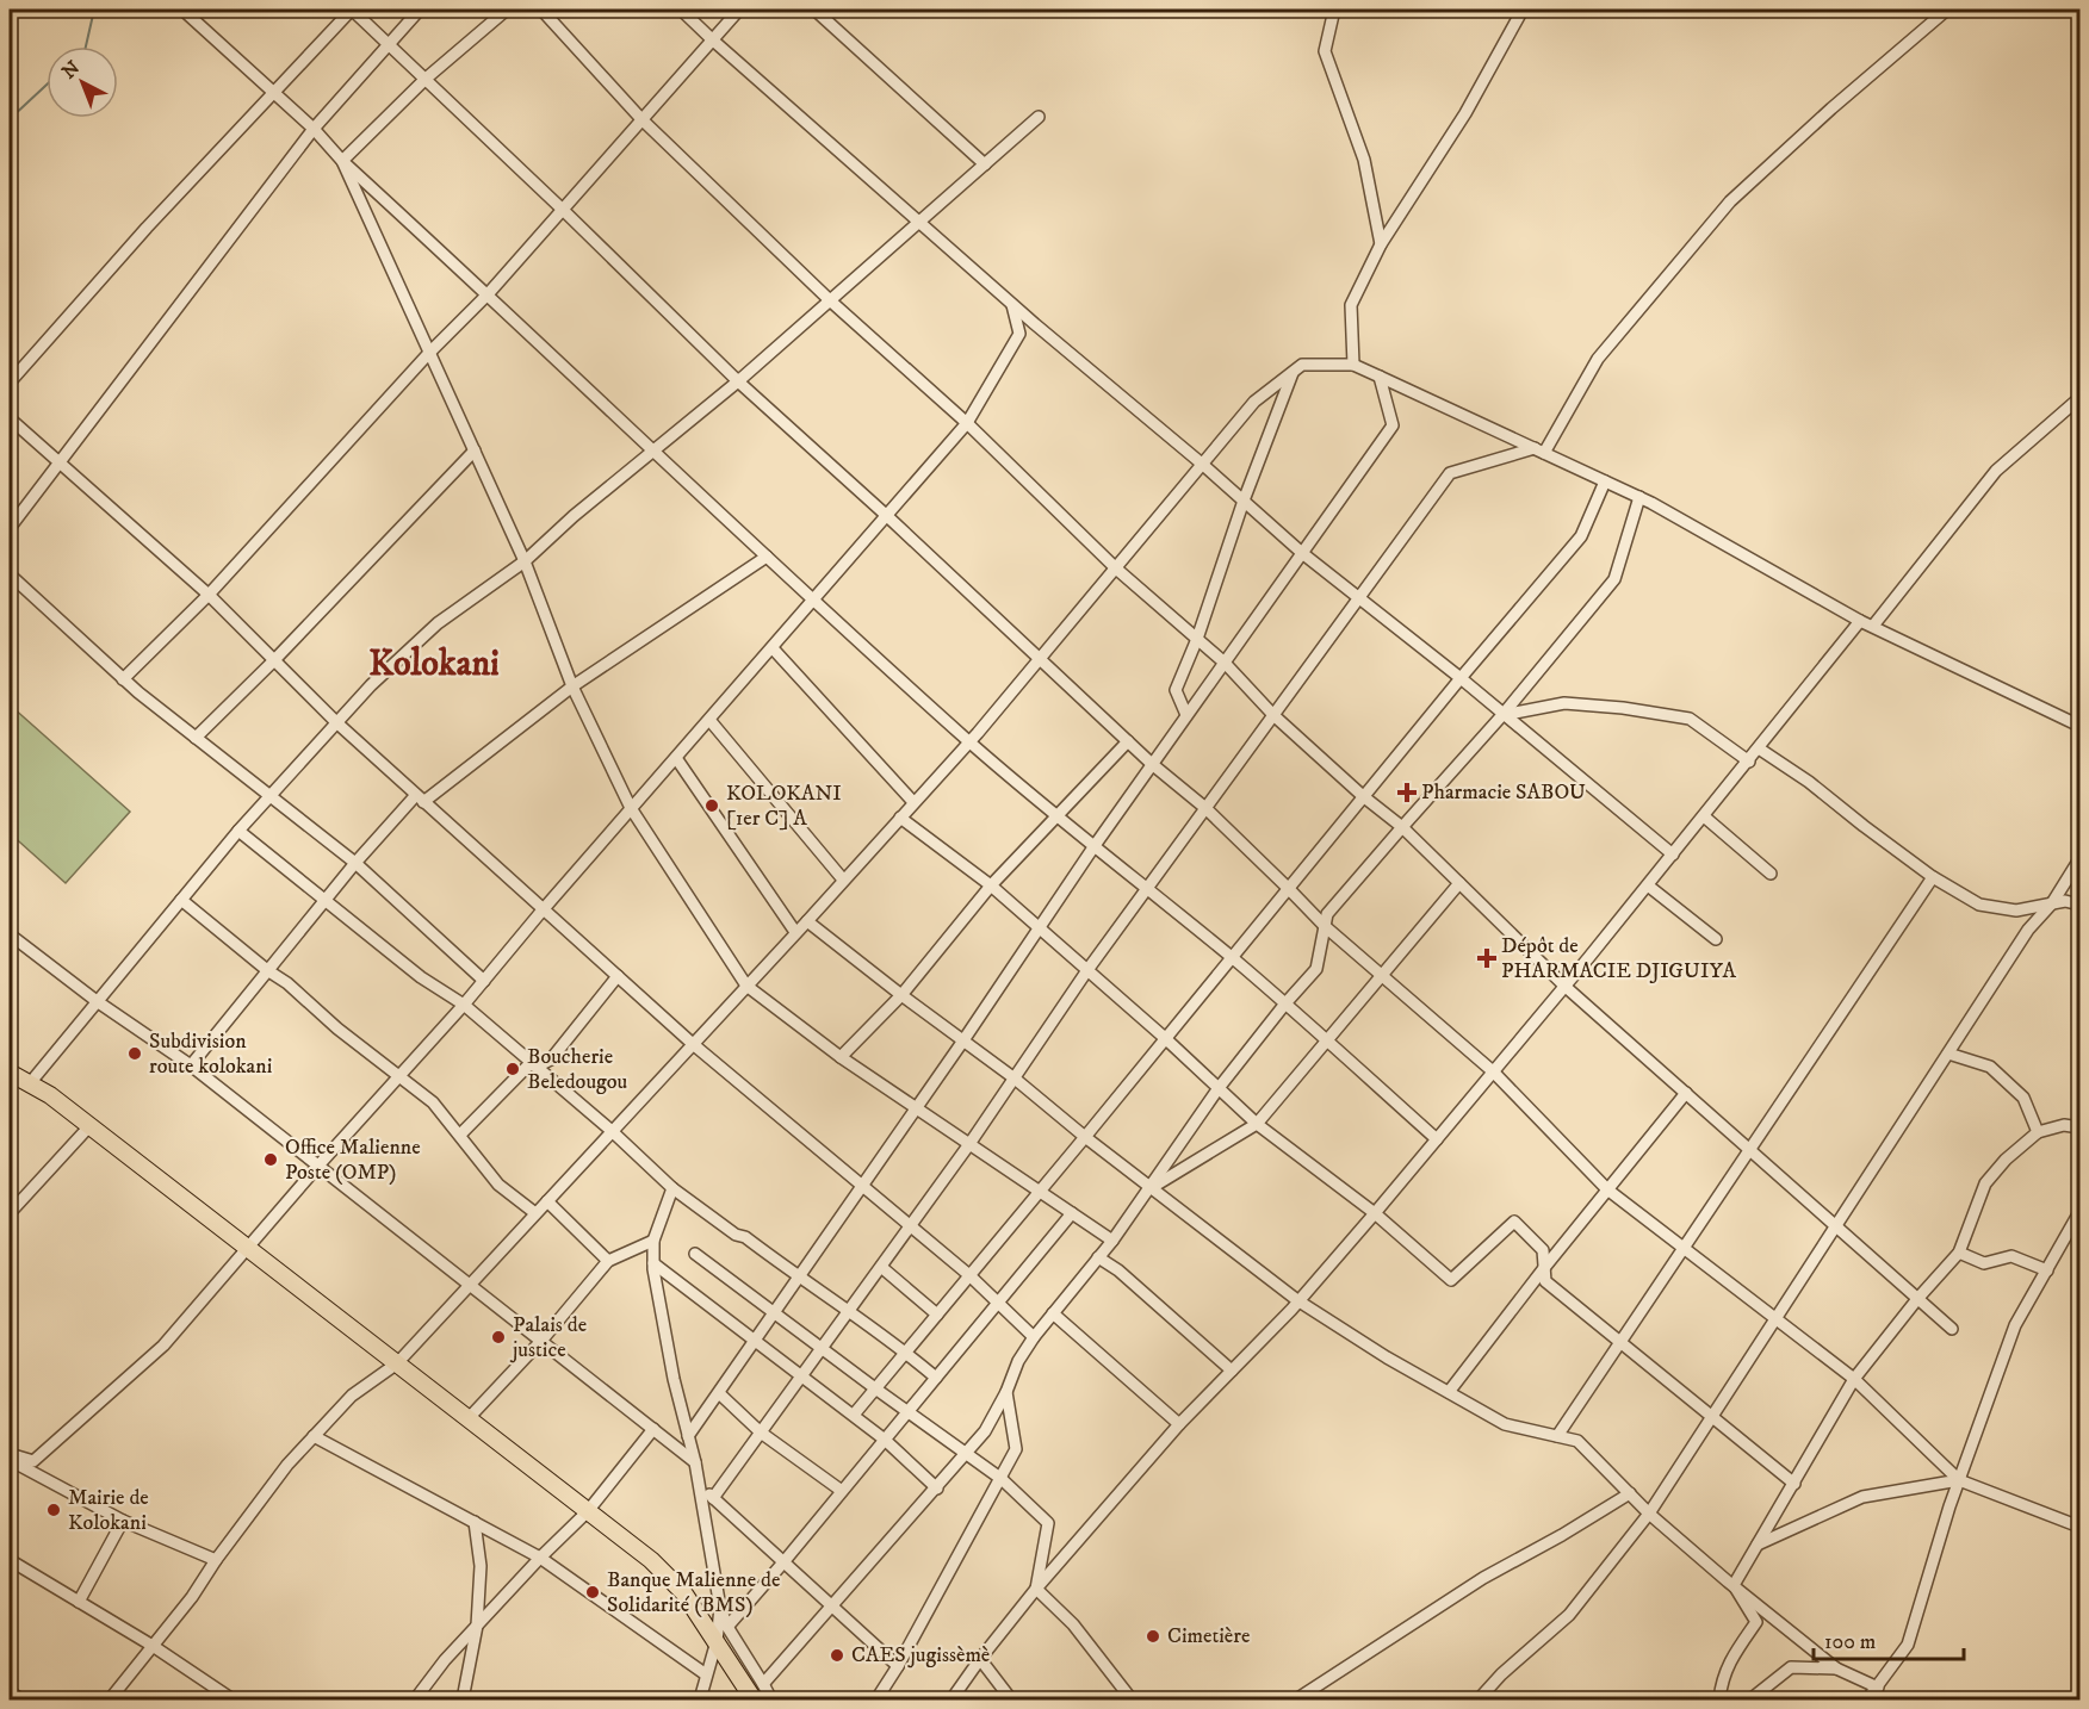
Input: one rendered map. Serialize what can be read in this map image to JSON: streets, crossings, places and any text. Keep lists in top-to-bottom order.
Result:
{
  "districts": ["Kolokani"],
  "places": {
    "health": ["Pharmacie SABOU", "Dépôt de PHARMACIE DJIGUIYA"],
    "other": [
      "KOLOKANI [1er C] A",
      "Subdivision route kolokani",
      "Boucherie Beledougou",
      "Office Malienne Poste (OMP)",
      "Palais de justice",
      "Mairie de Kolokani",
      "Banque Malienne de Solidarité (BMS)",
      "Cimetière",
      "CAES jugissèmè"
    ]
  },
  "scale_bar": "100 m",
  "north": "top left"
}
